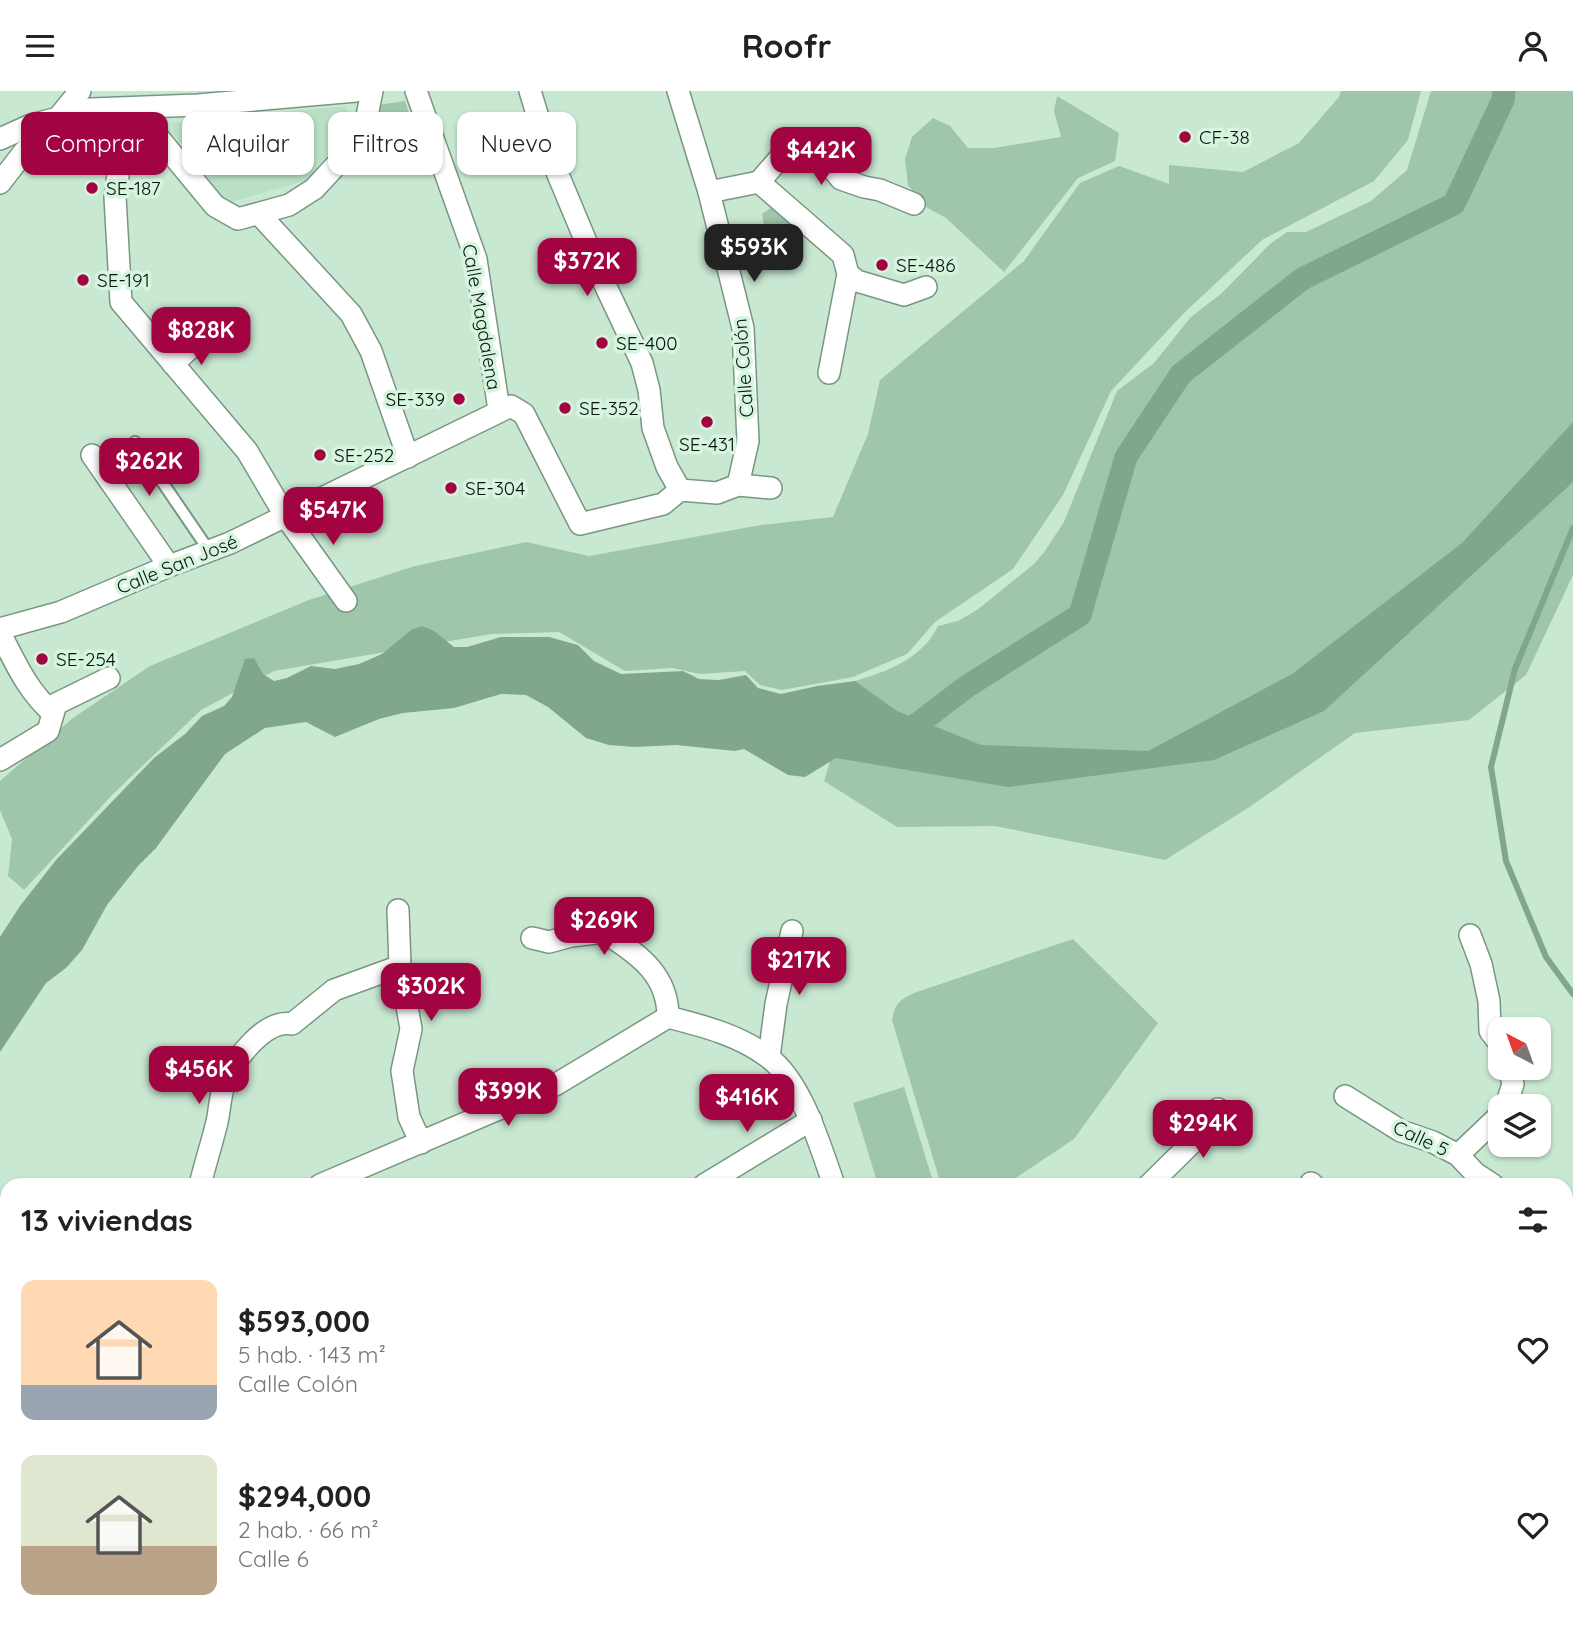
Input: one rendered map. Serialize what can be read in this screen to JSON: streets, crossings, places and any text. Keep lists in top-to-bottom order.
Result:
{
  "streets": {
    "street": [
      "Calle Magdalena",
      "Calle Colón",
      "Calle San José",
      "Calle 5"
    ]
  },
  "crossings": [
    ["Calle Magdalena", "Calle San José"]
  ],
  "places": [
    "CF-38",
    "SE-187",
    "SE-486",
    "SE-191",
    "SE-400",
    "SE-339",
    "SE-352",
    "SE-431",
    "SE-252",
    "SE-304",
    "SE-254"
  ],
  "north": "top left",
  "page": {
    "header": "Roofr",
    "chip": [
      "Comprar",
      "Alquilar",
      "Filtros",
      "Nuevo"
    ],
    "price": [
      "$442K",
      "$593K",
      "$372K",
      "$828K",
      "$262K",
      "$547K",
      "$269K",
      "$217K",
      "$302K",
      "$456K",
      "$399K",
      "$416K",
      "$294K"
    ],
    "heading": "13 viviendas",
    "list": [
      {
        "name": "$593,000",
        "note": "5 hab. · 143 m² · Calle Colón"
      },
      {
        "name": "$294,000",
        "note": "2 hab. · 66 m² · Calle 6"
      }
    ]
  }
}
